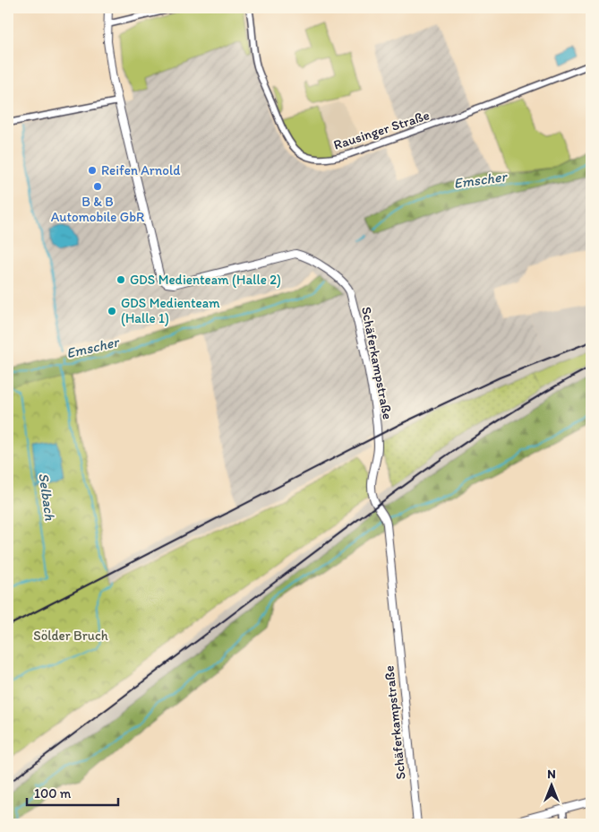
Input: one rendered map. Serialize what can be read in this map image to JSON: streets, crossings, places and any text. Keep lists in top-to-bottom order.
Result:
{
  "streets": {
    "street": ["Rausinger Straße", "Schäferkampstraße"]
  },
  "water": ["Emscher", "Selbach"],
  "parks": ["Sölder Bruch"],
  "places": [
    "Reifen Arnold",
    "B & B Automobile GbR",
    "GDS Medienteam (Halle 2)",
    "GDS Medienteam (Halle 1)"
  ],
  "scale_bar": "100 m",
  "north": "top"
}
